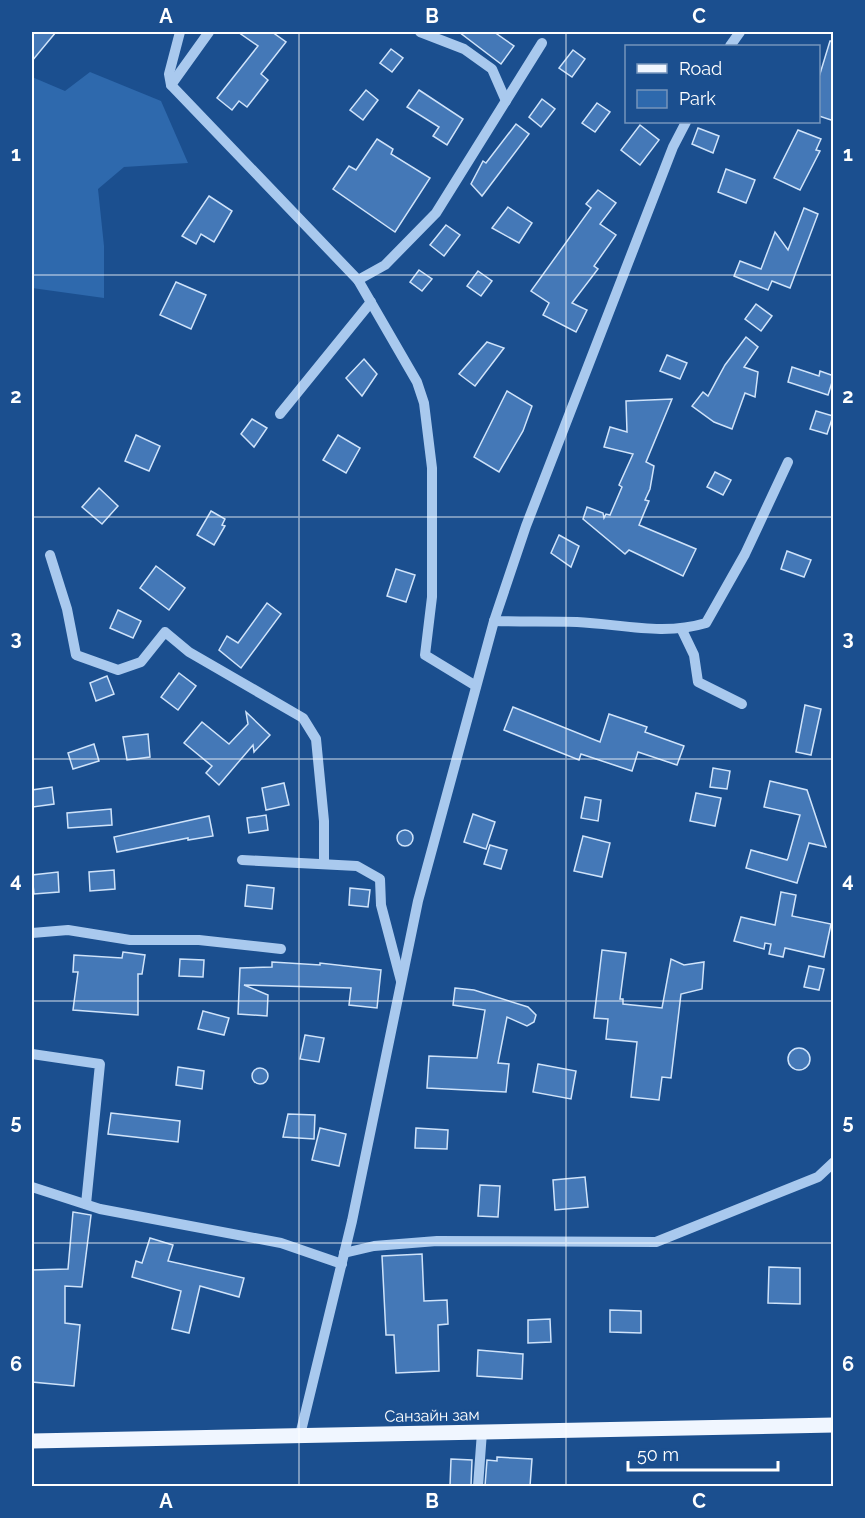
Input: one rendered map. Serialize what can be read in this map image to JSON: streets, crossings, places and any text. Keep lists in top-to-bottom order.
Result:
{
  "streets": {
    "main road": ["Санзайн зам"]
  },
  "legend": ["Road", "Park"],
  "scale_bar": "50 m",
  "grid": {
    "columns": ["A", "B", "C"],
    "rows": [
      "1",
      "2",
      "3",
      "4",
      "5",
      "6"
    ]
  }
}
